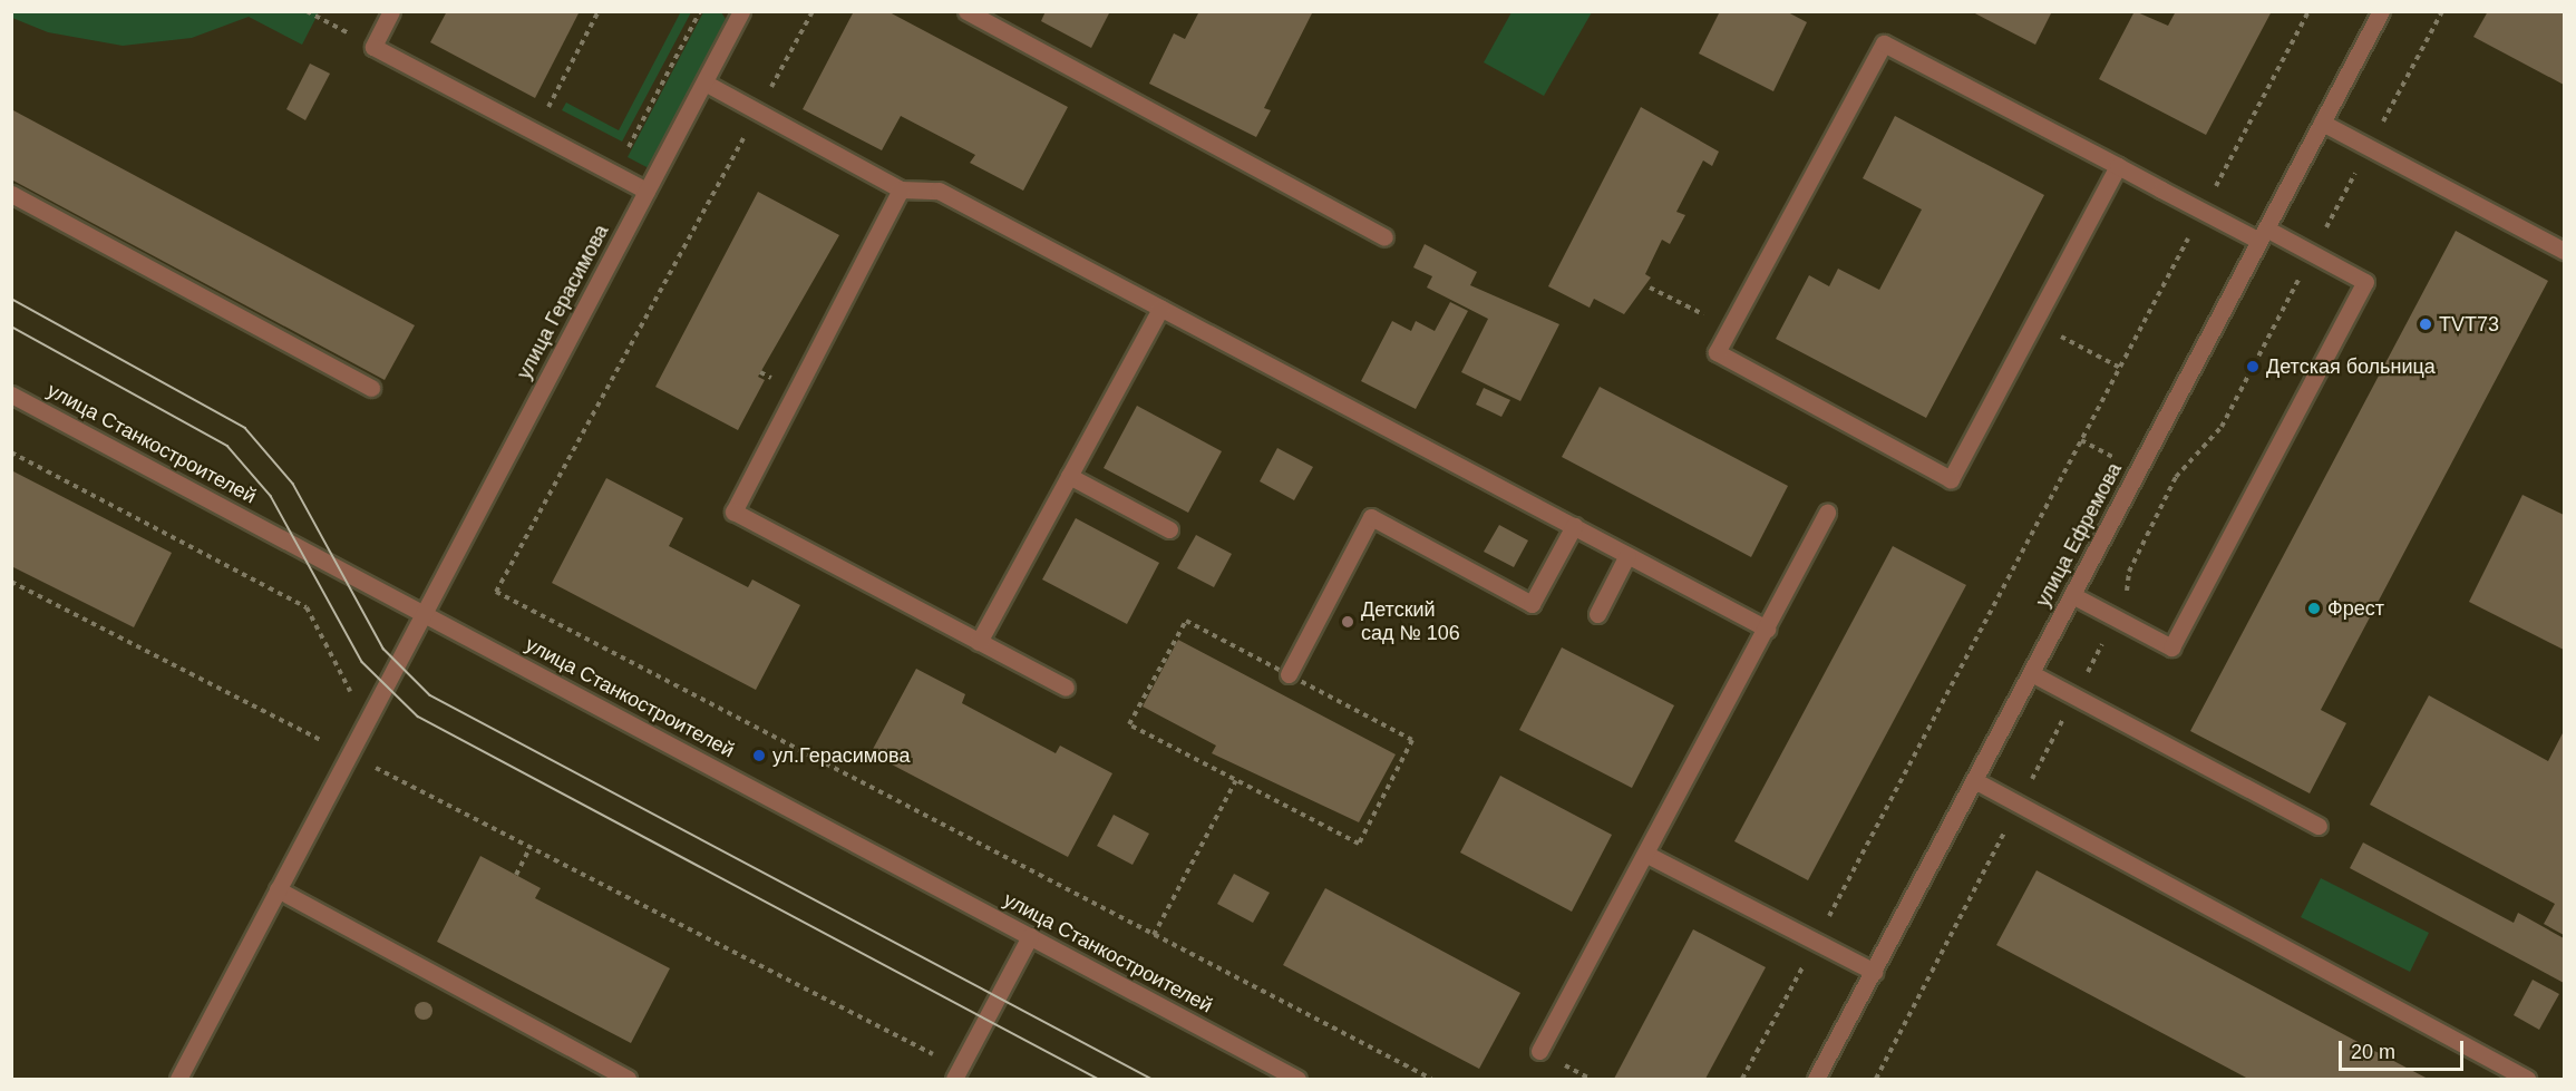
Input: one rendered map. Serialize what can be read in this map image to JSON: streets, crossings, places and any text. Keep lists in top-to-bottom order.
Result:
{
  "streets": {
    "street": ["улица Герасимова", "улица Станкостроителей", "улица Ефремова"]
  },
  "crossings": [
    ["улица Герасимова", "улица Станкостроителей"]
  ],
  "places": [
    "TVT73",
    "Детская больница",
    "Фрест",
    "Детский сад № 106",
    "ул.Герасимова"
  ],
  "scale_bar": "20 m"
}
